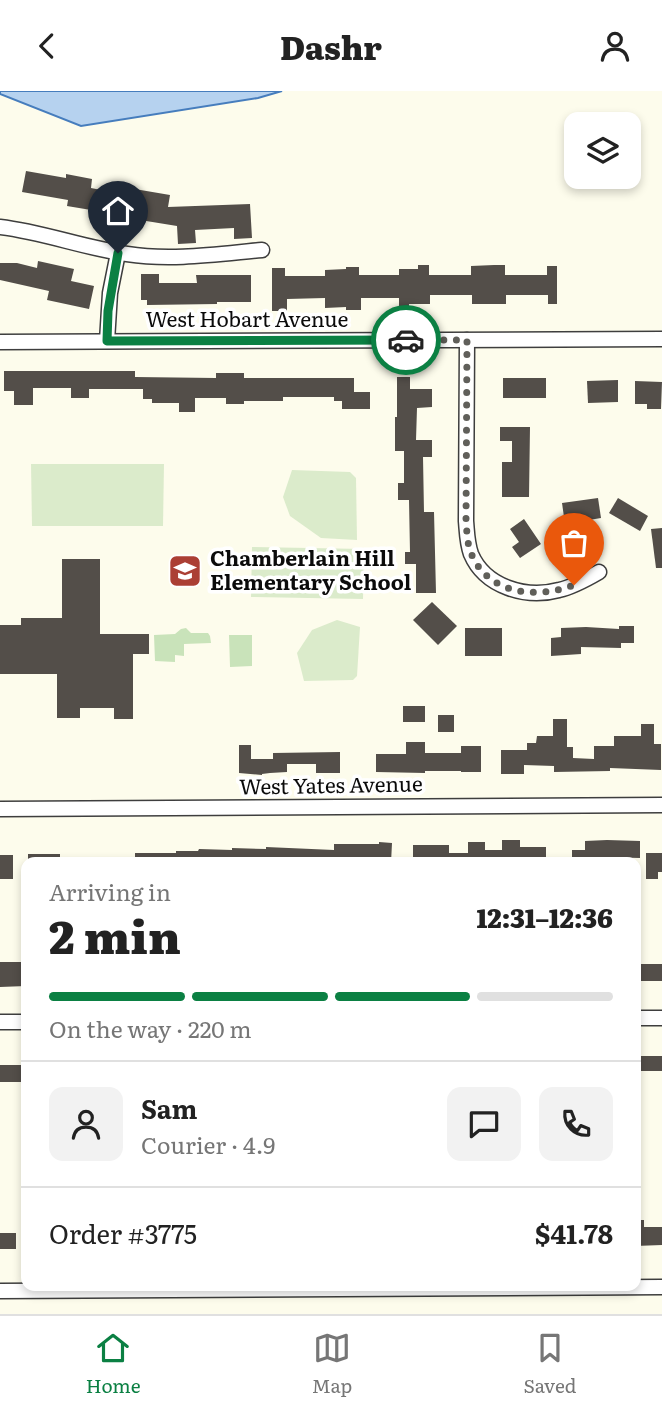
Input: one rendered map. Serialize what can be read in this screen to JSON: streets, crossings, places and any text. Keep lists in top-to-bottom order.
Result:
{
  "streets": {
    "street": ["West Hobart Avenue", "West Yates Avenue"]
  },
  "places": {
    "school or university": ["Chamberlain Hill Elementary School"]
  },
  "page": {
    "header": "Dashr",
    "heading": ["2 min", "Arriving in", "12:31–12:36"],
    "panel": [
      "Sam",
      "Courier · 4.9",
      "Order #3775",
      "$41.78"
    ],
    "bar": "On the way · 220 m",
    "tabs": ["Home", "Map", "Saved"]
  }
}
